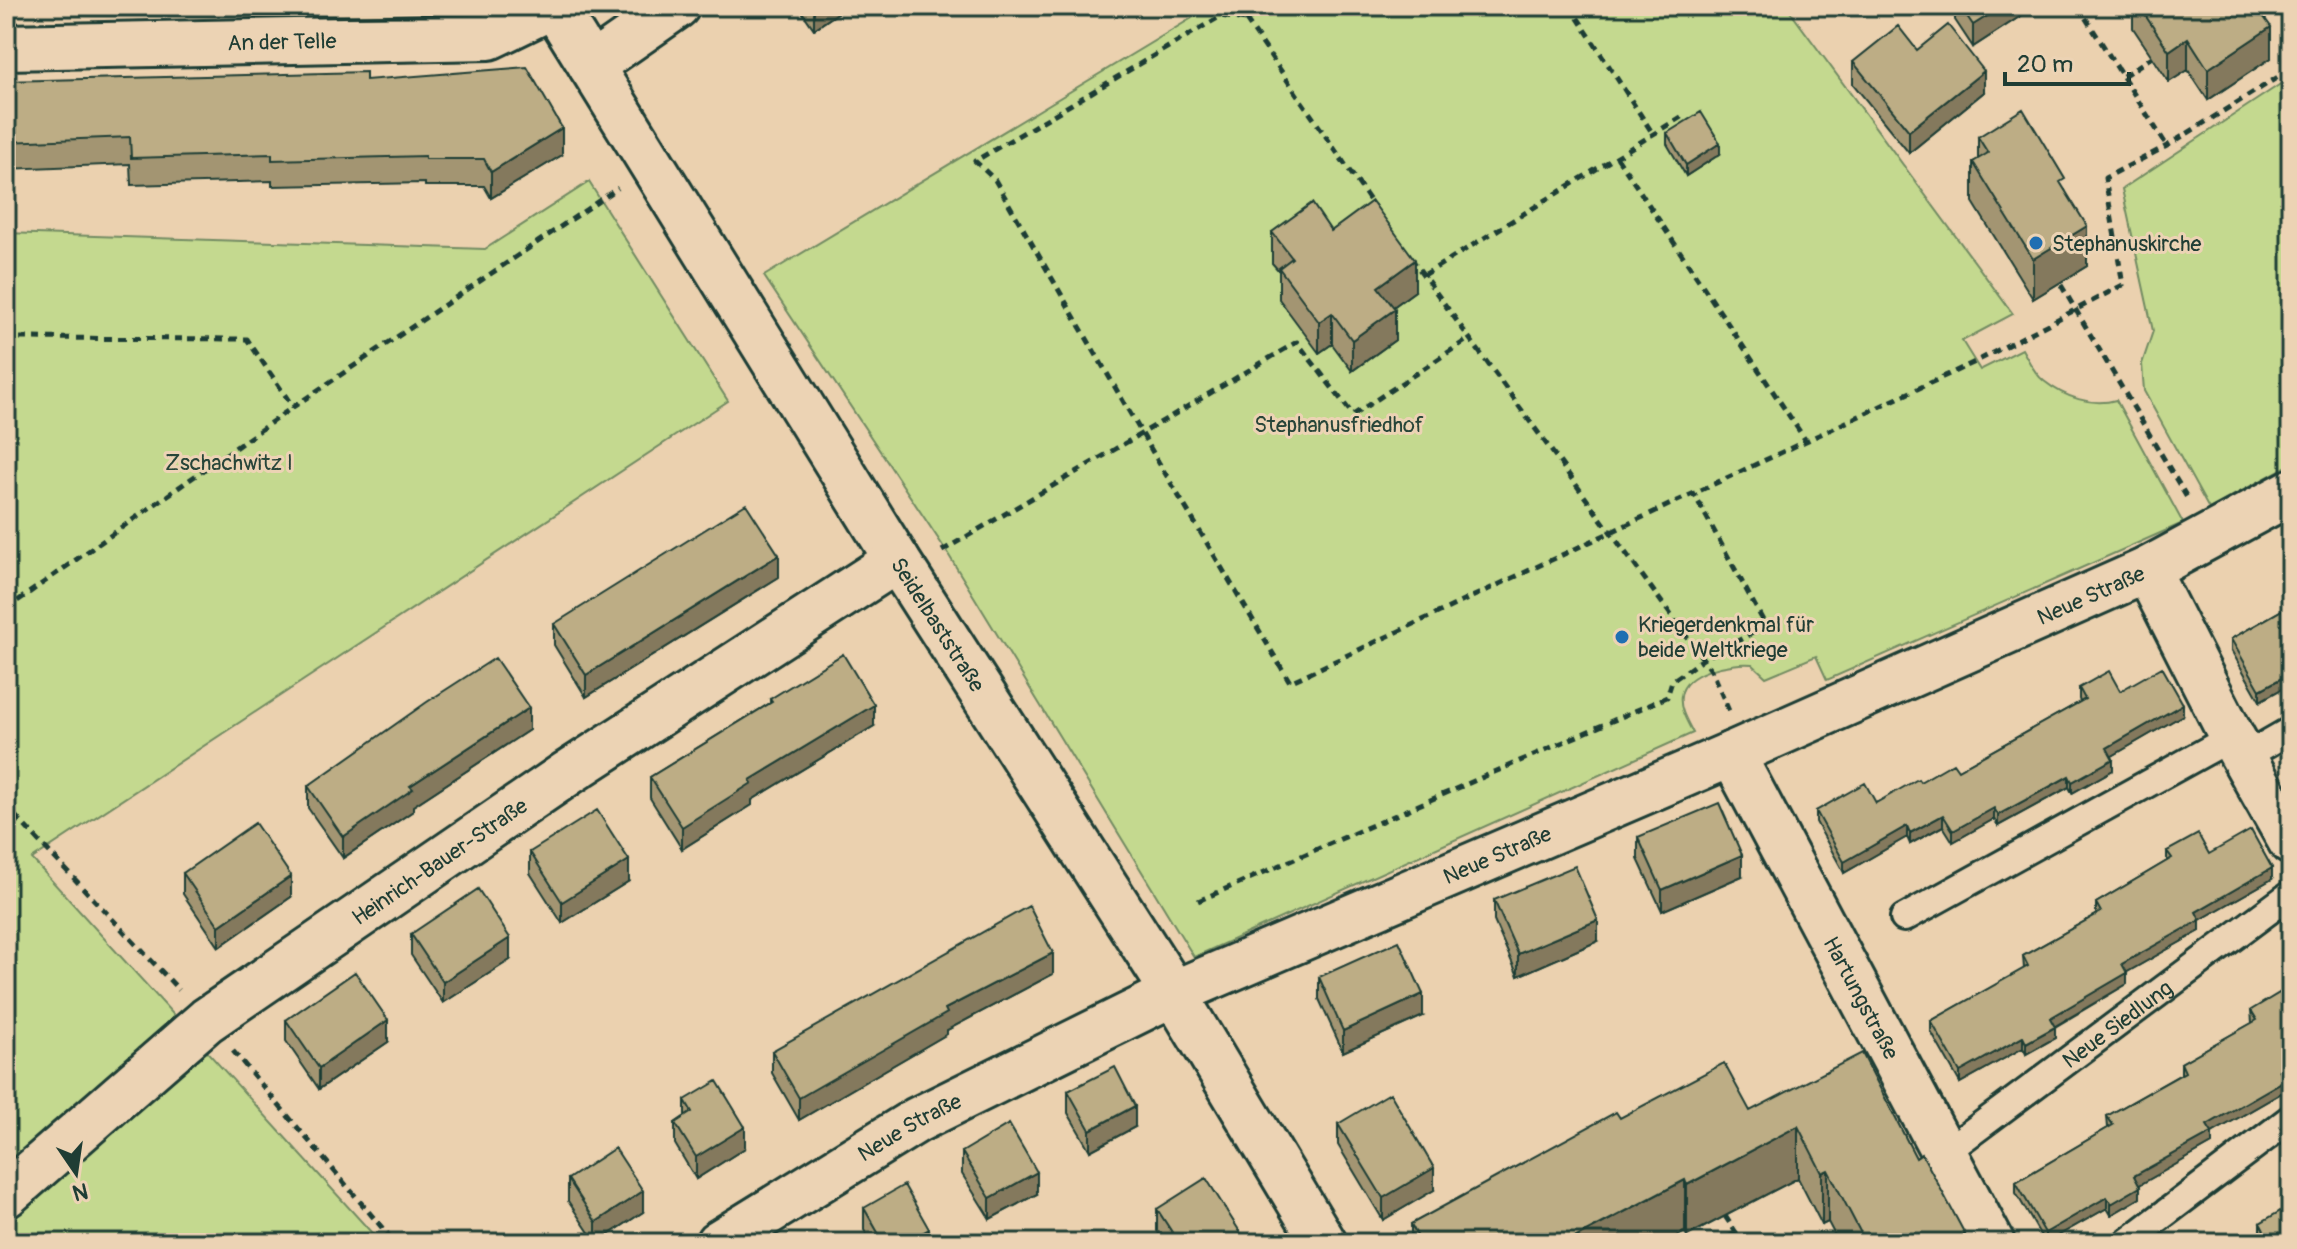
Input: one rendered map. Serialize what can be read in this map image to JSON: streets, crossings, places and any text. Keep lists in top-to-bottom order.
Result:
{
  "streets": {
    "street": [
      "An der Telle",
      "Neue Straße",
      "Seidelbaststraße",
      "Heinrich-Bauer-Straße",
      "Hartungstraße"
    ],
    "lane": ["Neue Siedlung"]
  },
  "crossings": [
    ["An der Telle", "Seidelbaststraße"],
    ["Neue Straße", "Seidelbaststraße"],
    ["Neue Straße", "Hartungstraße"],
    ["Seidelbaststraße", "Heinrich-Bauer-Straße"],
    ["Hartungstraße", "Neue Siedlung"]
  ],
  "parks": ["Stephanusfriedhof", "Zschachwitz I"],
  "places": ["Stephanuskirche", "Kriegerdenkmal für beide Weltkriege"],
  "scale_bar": "20 m",
  "north": "bottom"
}
